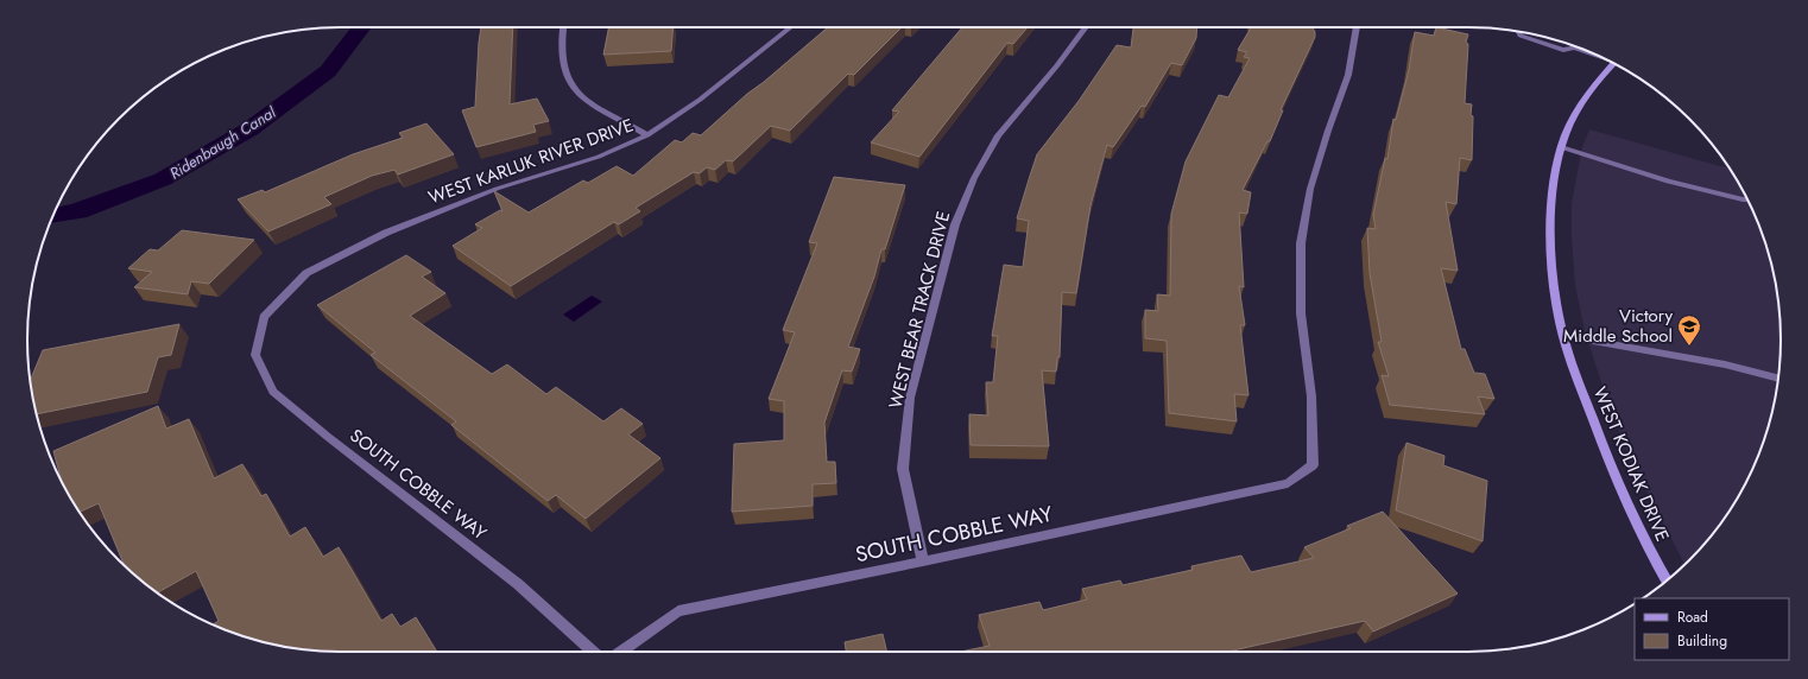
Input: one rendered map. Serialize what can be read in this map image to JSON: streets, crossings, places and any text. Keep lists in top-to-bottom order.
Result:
{
  "streets": {
    "street": [
      "WEST KARLUK RIVER DRIVE",
      "WEST BEAR TRACK DRIVE",
      "WEST KODIAK DRIVE",
      "SOUTH COBBLE WAY"
    ]
  },
  "crossings": [
    ["WEST KARLUK RIVER DRIVE", "SOUTH COBBLE WAY"],
    ["WEST BEAR TRACK DRIVE", "SOUTH COBBLE WAY"]
  ],
  "water": ["Ridenbaugh Canal"],
  "places": {
    "school or university": ["Victory Middle School"]
  },
  "legend": ["Road", "Building"]
}
